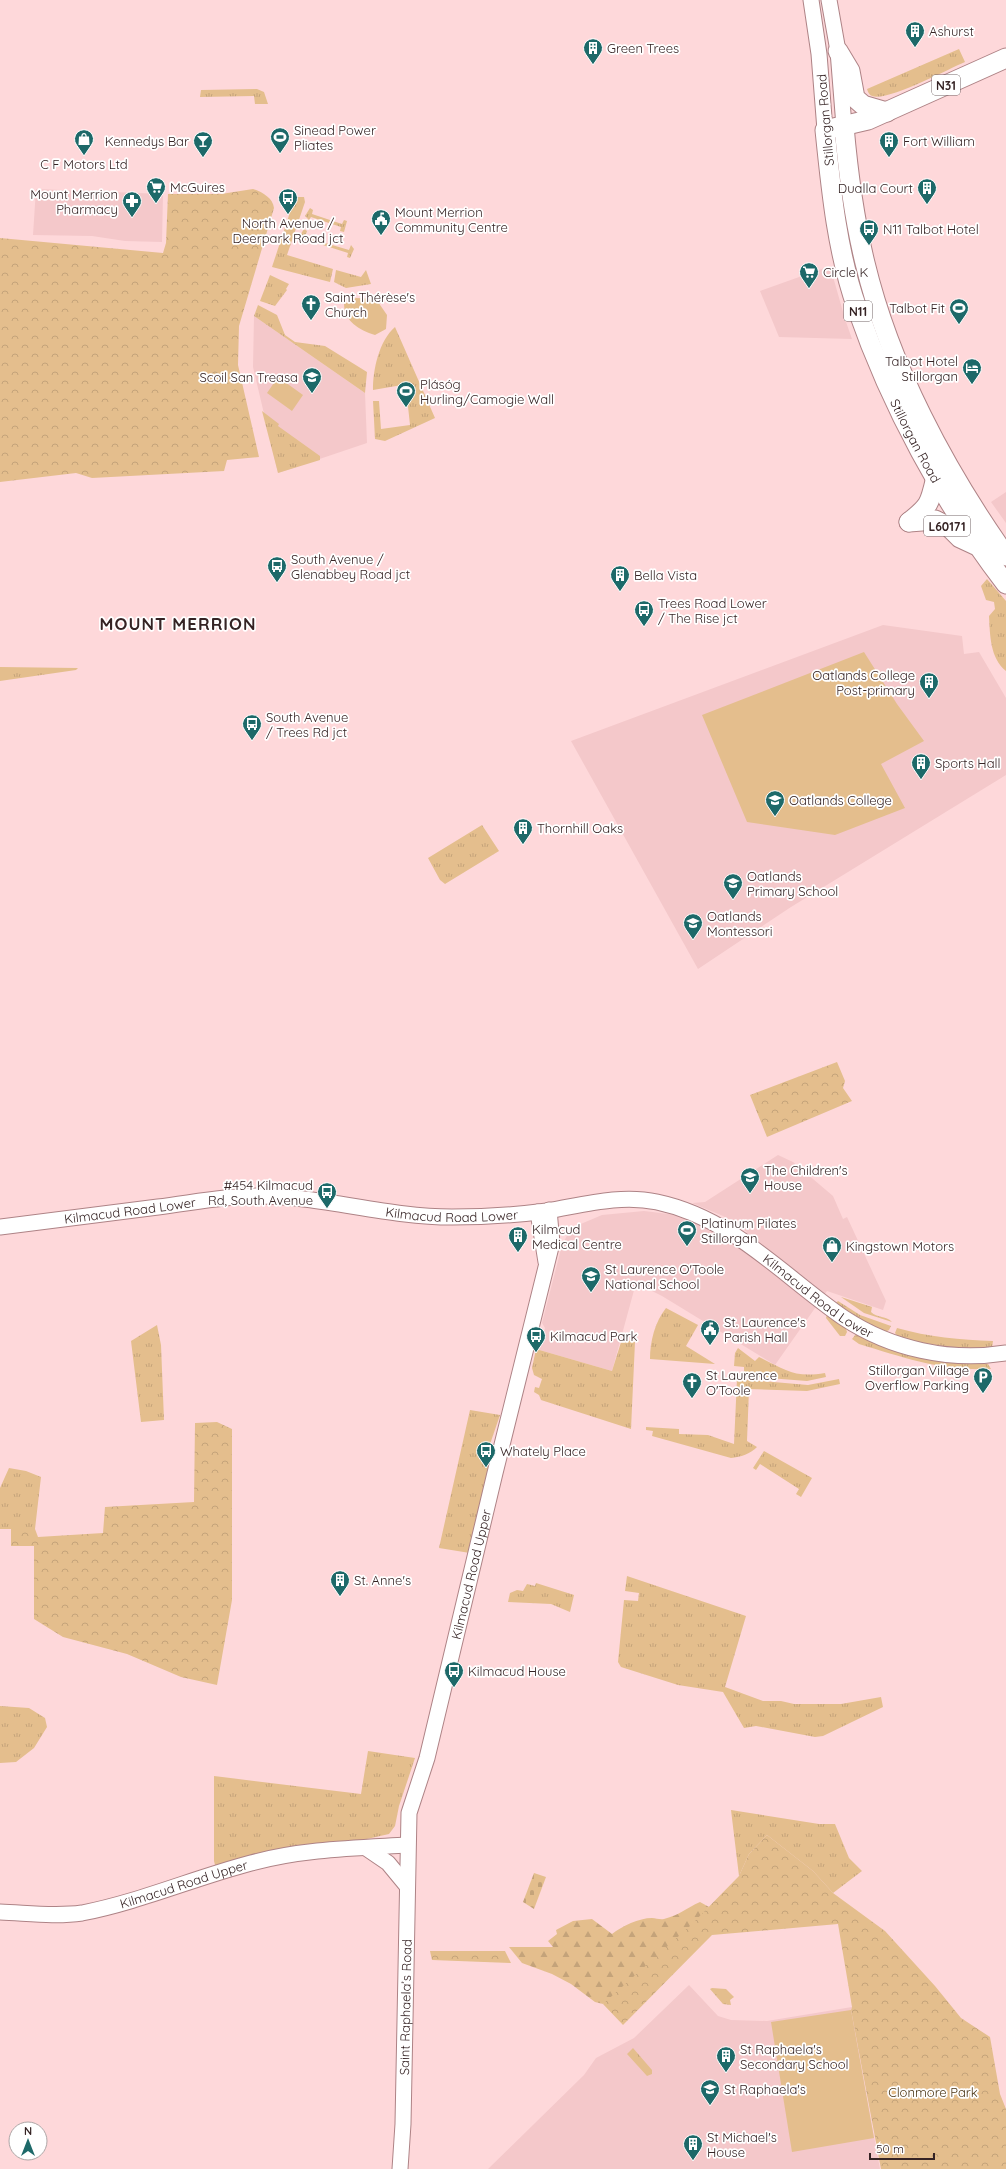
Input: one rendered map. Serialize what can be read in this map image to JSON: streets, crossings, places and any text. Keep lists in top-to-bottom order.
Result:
{
  "streets": {
    "highway": [
      "N31",
      "Stillorgan Road",
      "N11",
      "L60171"
    ],
    "street": ["Kilmacud Road Lower", "Kilmacud Road Upper", "Saint Raphaela’s Road"]
  },
  "crossings": [
    ["N31", "Stillorgan Road"],
    ["Stillorgan Road", "L60171"],
    ["Kilmacud Road Lower", "Kilmacud Road Upper"],
    ["Kilmacud Road Upper", "Saint Raphaela’s Road"]
  ],
  "districts": ["MOUNT MERRION"],
  "parks": ["Clonmore Park"],
  "places": {
    "building": [
      "Ashurst",
      "Green Trees",
      "Fort William",
      "Dualla Court",
      "Bella Vista",
      "Oatlands College Post-primary",
      "Sports Hall",
      "Thornhill Oaks",
      "Kilmcud Medical Centre",
      "St. Anne's",
      "St Raphaela's Secondary School",
      "St Michael's House"
    ],
    "sports": [
      "Sinead Power Pliates",
      "Talbot Fit",
      "Plásóg Hurling/Camogie Wall",
      "Platinum Pilates Stillorgan"
    ],
    "shop": ["C F Motors Ltd", "Kingstown Motors"],
    "bar": ["Kennedys Bar"],
    "supermarket": ["McGuires", "Circle K"],
    "bus stop": [
      "North Avenue / Deerpark Road jct",
      "N11 Talbot Hotel",
      "South Avenue / Glenabbey Road jct",
      "Trees Road Lower / The Rise jct",
      "South Avenue / Trees Rd jct",
      "#454 Kilmacud Rd, South Avenue",
      "Kilmacud Park",
      "Whately Place",
      "Kilmacud House"
    ],
    "pharmacy": ["Mount Merrion Pharmacy"],
    "public building": ["Mount Merrion Community Centre", "St. Laurence's Parish Hall"],
    "church": ["Saint Thérèse's Church", "St Laurence O'Toole"],
    "hotel": ["Talbot Hotel Stillorgan"],
    "school or university": [
      "Scoil San Treasa",
      "Oatlands College",
      "Oatlands Primary School",
      "Oatlands Montessori",
      "The Children's House",
      "St Laurence O'Toole National School",
      "St Raphaela's"
    ],
    "parking": ["Stillorgan Village Overflow Parking"]
  },
  "scale_bar": "50 m",
  "north": "top"
}
